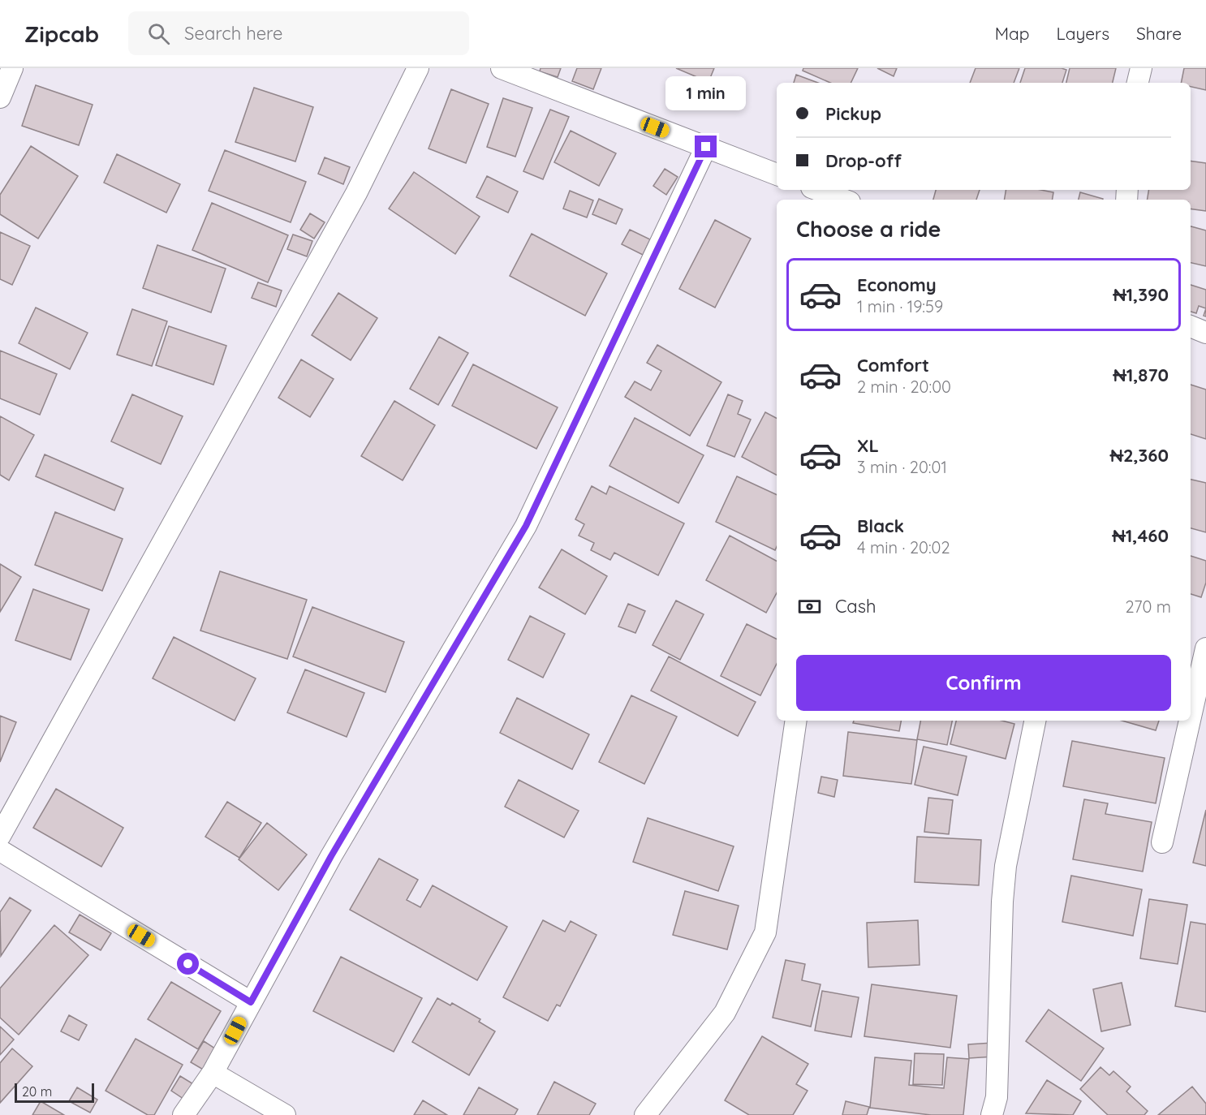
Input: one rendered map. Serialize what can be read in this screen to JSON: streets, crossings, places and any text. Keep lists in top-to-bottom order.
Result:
{
  "scale_bar": "20 m",
  "page": {
    "header": "Zipcab",
    "search": "Search here",
    "nav": ["Map", "Layers", "Share"],
    "bubble": "1 min",
    "banner": ["Pickup", "Drop-off"],
    "heading": "Choose a ride",
    "list": [
      {
        "name": "Economy",
        "note": "1 min · 19:59",
        "value": "₦1,390"
      },
      {
        "name": "Comfort",
        "note": "2 min · 20:00",
        "value": "₦1,870"
      },
      {
        "name": "XL",
        "note": "3 min · 20:01",
        "value": "₦2,360"
      },
      {
        "name": "Black",
        "note": "4 min · 20:02",
        "value": "₦1,460"
      }
    ],
    "pay": ["Cash", "270 m"],
    "buttons": "Confirm",
    "scale": "20 m"
  }
}
